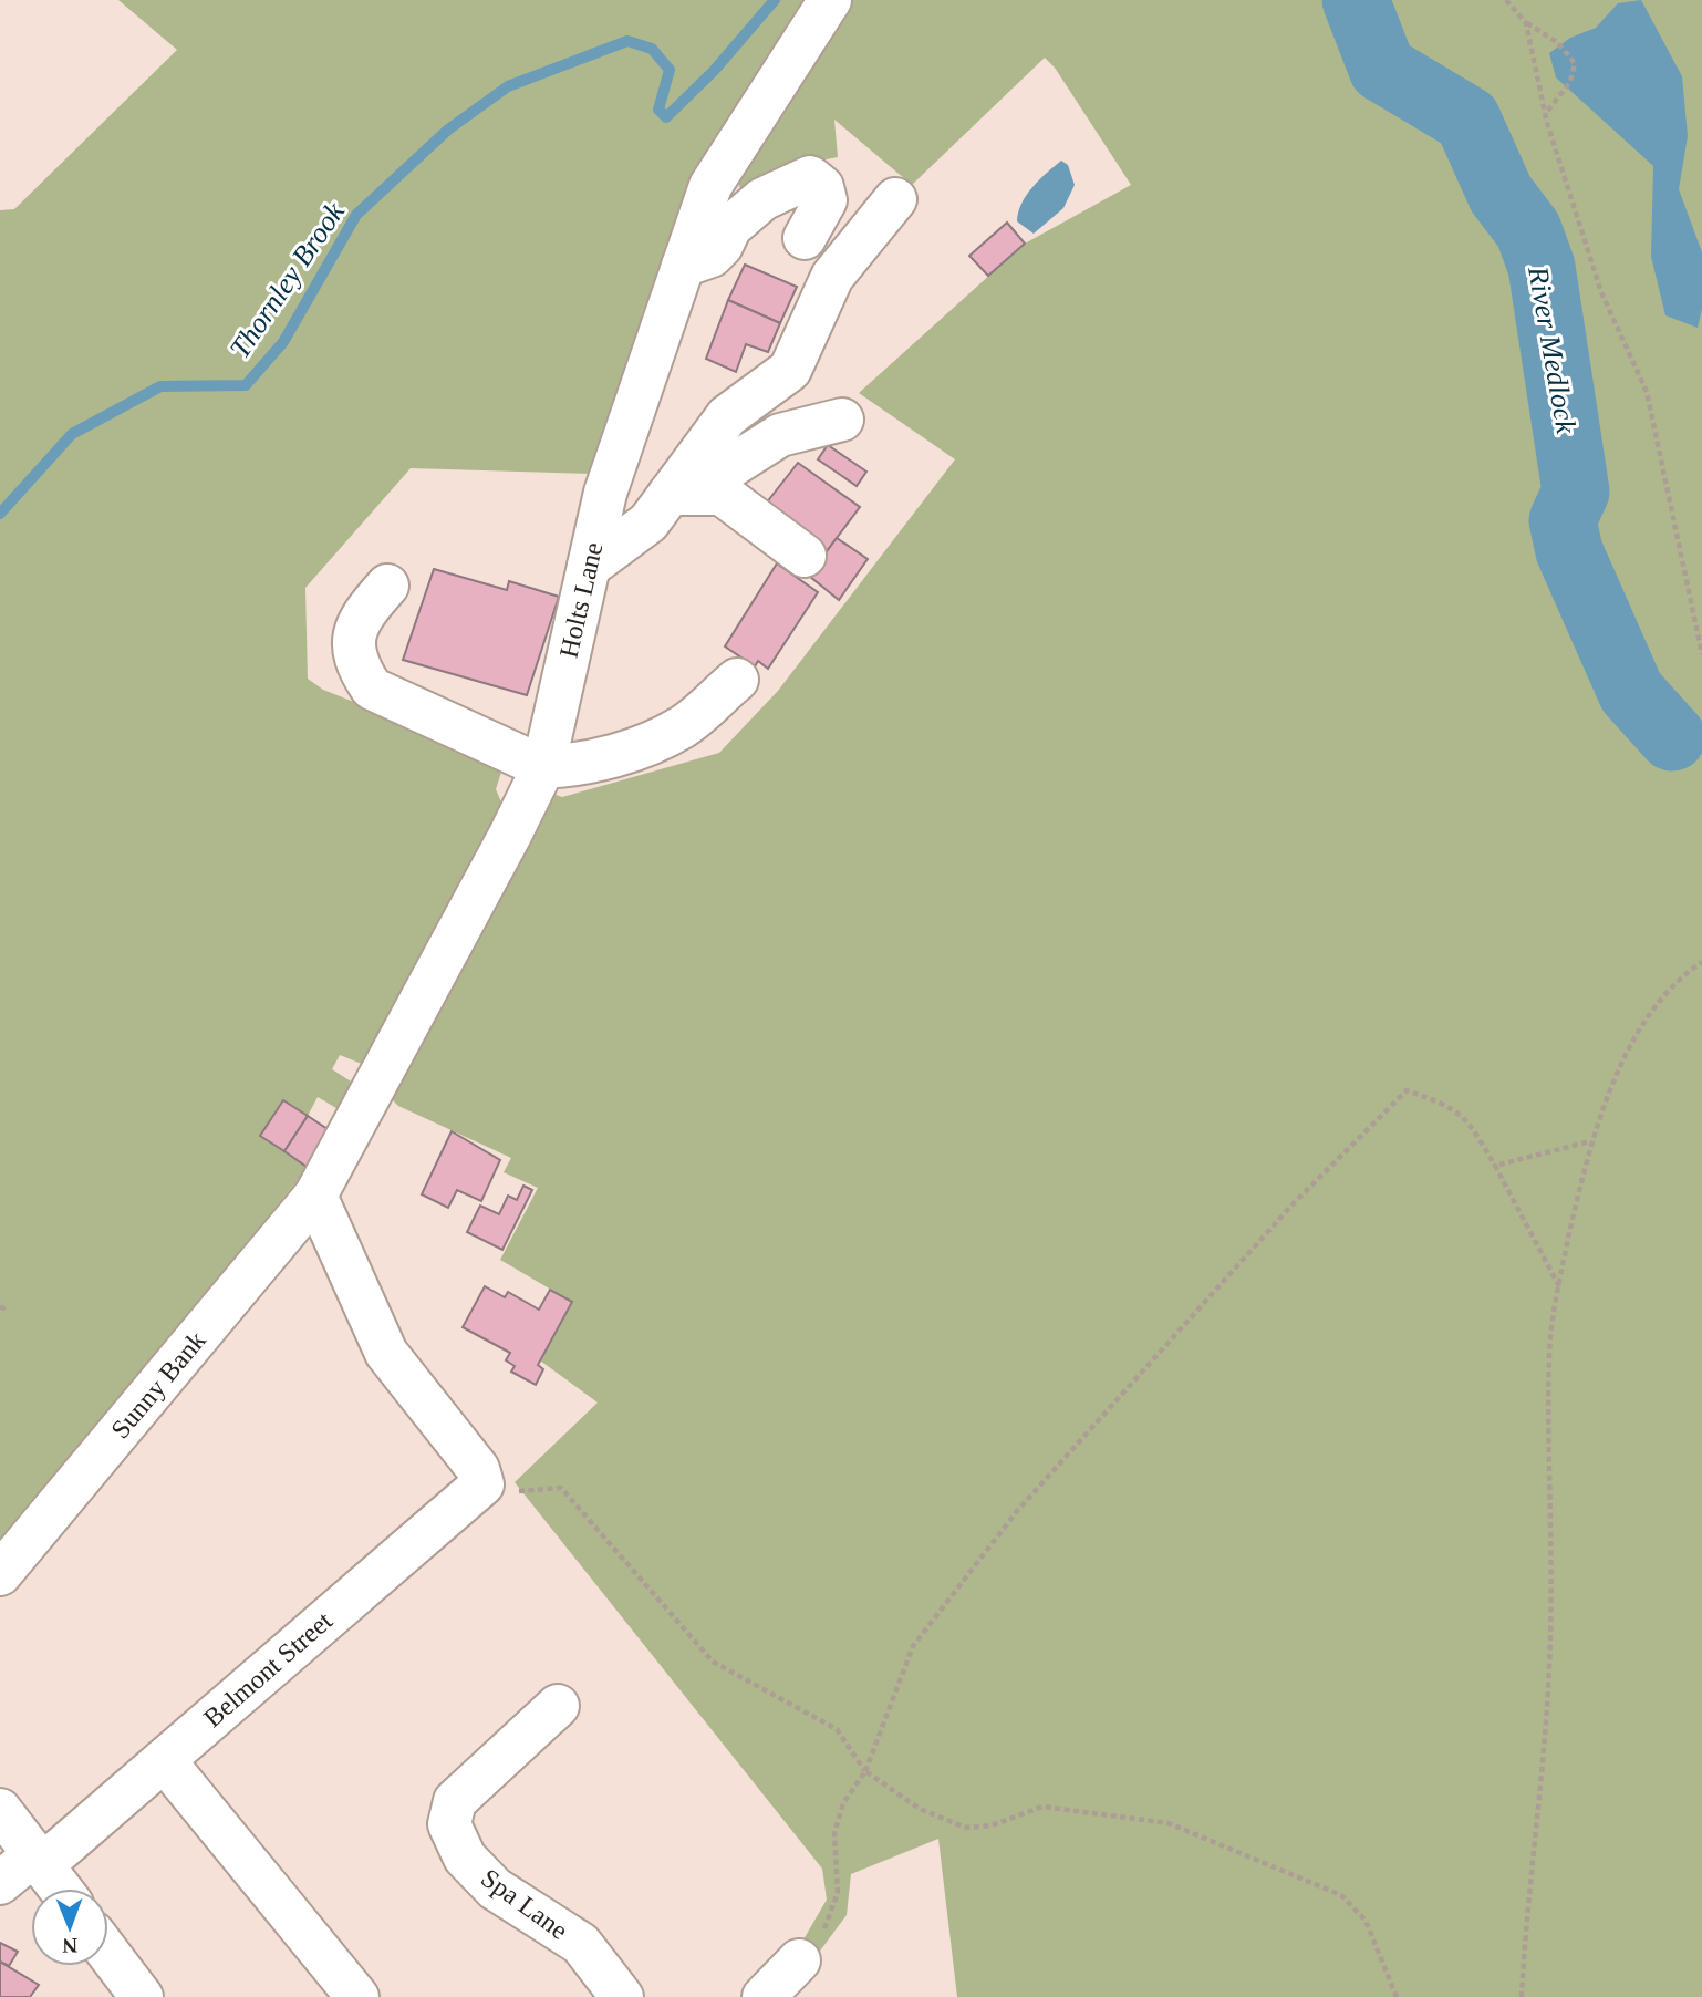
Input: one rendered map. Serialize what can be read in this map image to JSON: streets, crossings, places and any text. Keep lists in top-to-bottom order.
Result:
{
  "streets": {
    "street": [
      "Holts Lane",
      "Sunny Bank",
      "Belmont Street",
      "Spa Lane"
    ]
  },
  "crossings": [
    ["Holts Lane", "Sunny Bank"]
  ],
  "water": ["Thornley Brook", "River Medlock"],
  "north": "bottom"
}
